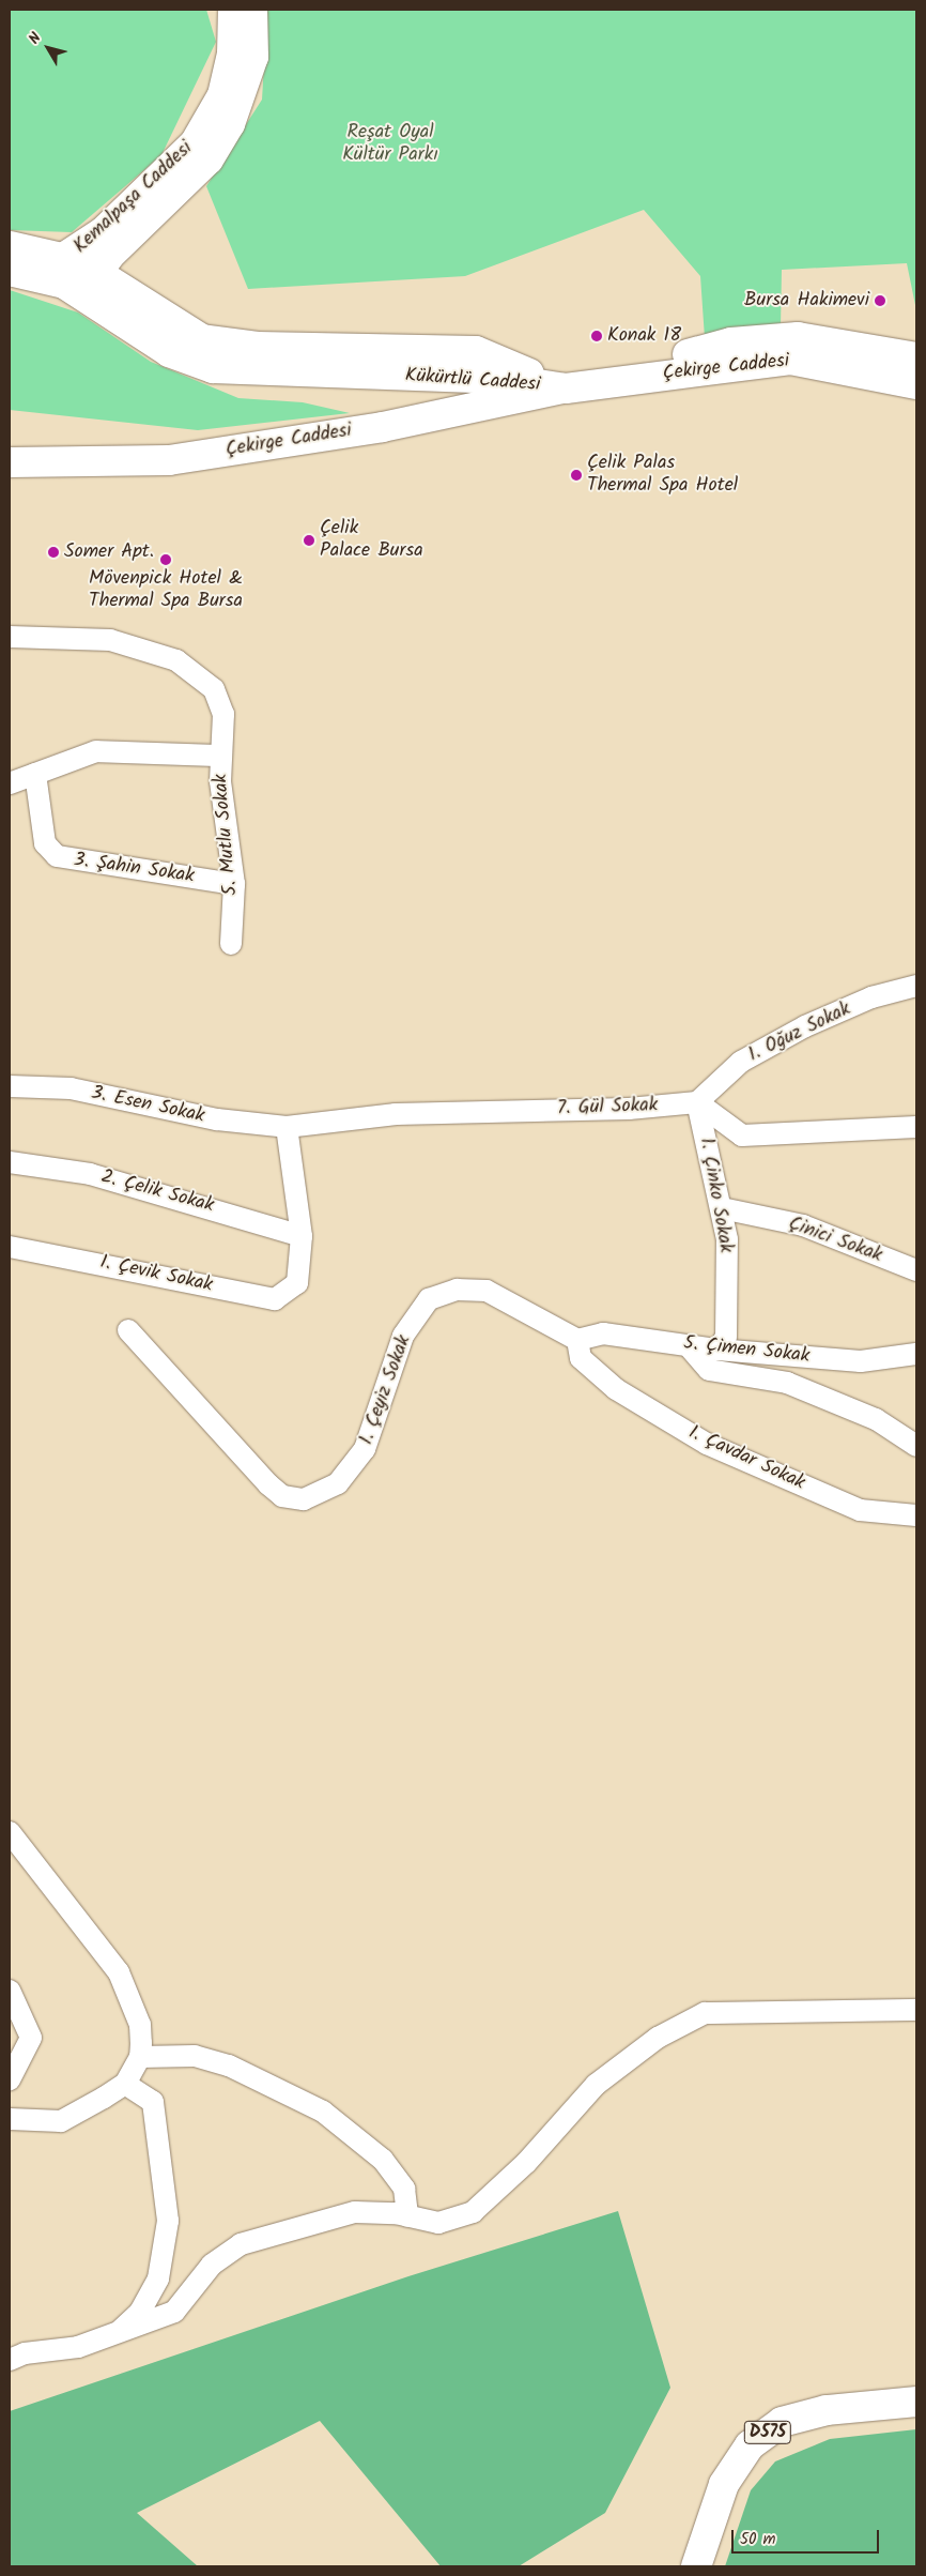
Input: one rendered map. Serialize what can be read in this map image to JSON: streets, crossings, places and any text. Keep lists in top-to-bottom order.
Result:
{
  "streets": {
    "main road": [
      "Kemalpaşa Caddesi",
      "Çekirge Caddesi",
      "Kükürtlü Caddesi",
      "D575"
    ],
    "street": [
      "5. Mutlu Sokak",
      "3. Şahin Sokak",
      "1. Oğuz Sokak",
      "3. Esen Sokak",
      "7. Gül Sokak",
      "2. Çelik Sokak",
      "1. Çinko Sokak",
      "Çinici Sokak",
      "1. Çevik Sokak",
      "5. Çimen Sokak",
      "1. Çeyiz Sokak",
      "1. Çavdar Sokak"
    ]
  },
  "crossings": [
    ["Kemalpaşa Caddesi", "Kükürtlü Caddesi"],
    ["Çekirge Caddesi", "Kükürtlü Caddesi"],
    ["5. Mutlu Sokak", "3. Şahin Sokak"],
    ["1. Oğuz Sokak", "7. Gül Sokak"],
    ["1. Oğuz Sokak", "1. Çinko Sokak"],
    ["3. Esen Sokak", "7. Gül Sokak"],
    ["7. Gül Sokak", "1. Çinko Sokak"],
    ["2. Çelik Sokak", "1. Çevik Sokak"],
    ["1. Çinko Sokak", "Çinici Sokak"],
    ["1. Çinko Sokak", "5. Çimen Sokak"],
    ["5. Çimen Sokak", "1. Çeyiz Sokak"],
    ["5. Çimen Sokak", "1. Çavdar Sokak"],
    ["1. Çeyiz Sokak", "1. Çavdar Sokak"]
  ],
  "parks": ["Reşat Oyal Kültür Parkı"],
  "places": [
    "Bursa Hakimevi",
    "Konak 18",
    "Çelik Palas Thermal Spa Hotel",
    "Çelik Palace Bursa",
    "Somer Apt.",
    "Mövenpick Hotel & Thermal Spa Bursa"
  ],
  "scale_bar": "50 m",
  "north": "top left"
}
